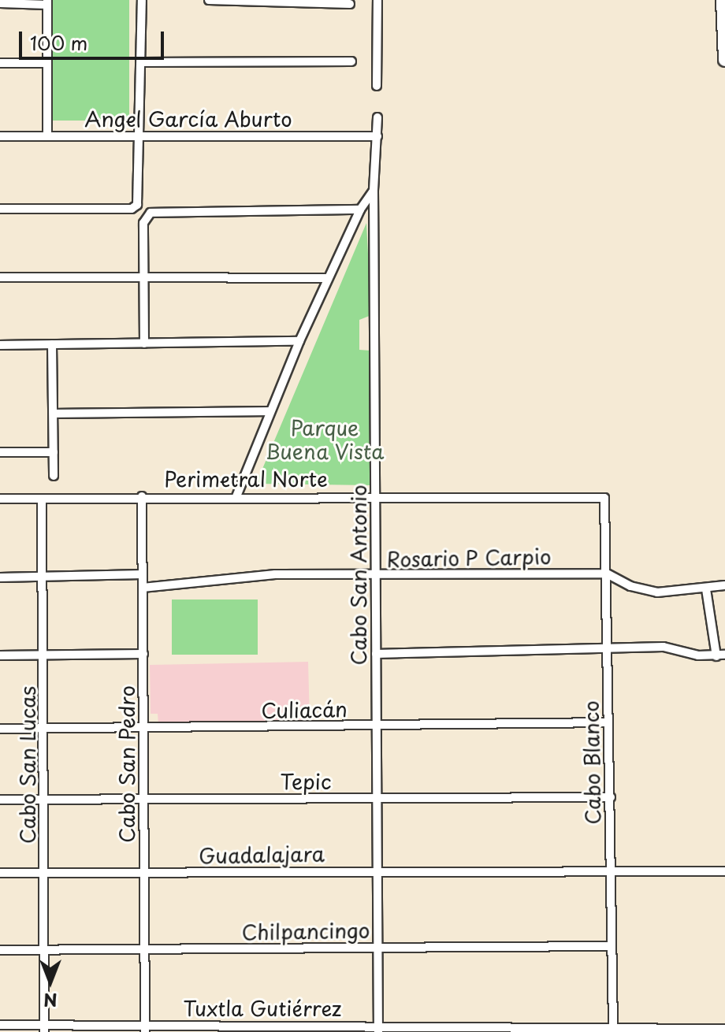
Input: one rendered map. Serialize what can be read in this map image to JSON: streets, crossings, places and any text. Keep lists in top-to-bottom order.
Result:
{
  "streets": {
    "street": [
      "Angel García Aburto",
      "Perimetral Norte",
      "Rosario P Carpio",
      "Cabo San Antonio",
      "Culiacán",
      "Cabo Blanco",
      "Cabo San Pedro",
      "Cabo San Lucas",
      "Tepic",
      "Guadalajara",
      "Chilpancingo",
      "Tuxtla Gutiérrez"
    ]
  },
  "crossings": [
    ["Angel García Aburto", "Cabo San Antonio"],
    ["Perimetral Norte", "Cabo San Antonio"],
    ["Perimetral Norte", "Cabo Blanco"],
    ["Perimetral Norte", "Cabo San Pedro"],
    ["Perimetral Norte", "Cabo San Lucas"],
    ["Rosario P Carpio", "Cabo San Antonio"],
    ["Rosario P Carpio", "Cabo Blanco"],
    ["Rosario P Carpio", "Cabo San Pedro"],
    ["Cabo San Antonio", "Culiacán"],
    ["Cabo San Antonio", "Tepic"],
    ["Cabo San Antonio", "Guadalajara"],
    ["Cabo San Antonio", "Chilpancingo"],
    ["Cabo San Antonio", "Tuxtla Gutiérrez"],
    ["Culiacán", "Cabo Blanco"],
    ["Culiacán", "Cabo San Pedro"],
    ["Culiacán", "Cabo San Lucas"],
    ["Cabo Blanco", "Tepic"],
    ["Cabo Blanco", "Guadalajara"],
    ["Cabo Blanco", "Chilpancingo"],
    ["Cabo Blanco", "Tuxtla Gutiérrez"],
    ["Cabo San Pedro", "Tepic"],
    ["Cabo San Pedro", "Guadalajara"],
    ["Cabo San Pedro", "Chilpancingo"],
    ["Cabo San Pedro", "Tuxtla Gutiérrez"],
    ["Cabo San Lucas", "Tepic"],
    ["Cabo San Lucas", "Guadalajara"],
    ["Cabo San Lucas", "Chilpancingo"],
    ["Cabo San Lucas", "Tuxtla Gutiérrez"]
  ],
  "parks": ["Parque Buena Vista"],
  "scale_bar": "100 m",
  "north": "bottom"
}
